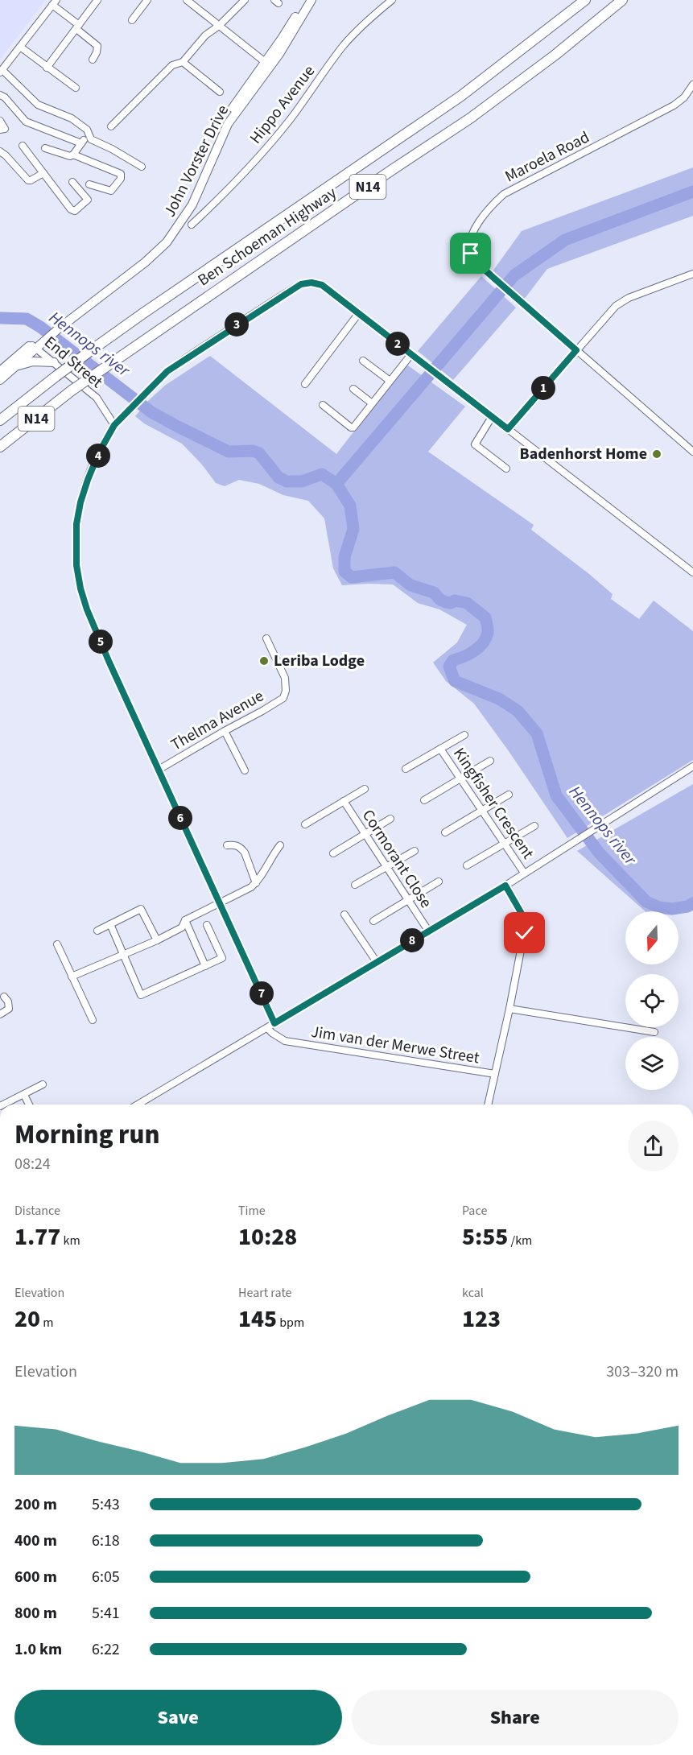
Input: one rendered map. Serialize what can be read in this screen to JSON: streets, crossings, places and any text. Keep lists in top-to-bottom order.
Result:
{
  "streets": {
    "highway": ["N14", "Ben Schoeman Highway"],
    "main road": ["John Vorster Drive"],
    "street": [
      "Hippo Avenue",
      "Maroela Road",
      "End Street",
      "Thelma Avenue",
      "Kingfisher Crescent",
      "Cormorant Close",
      "Jim van der Merwe Street"
    ]
  },
  "crossings": [
    ["John Vorster Drive", "End Street"]
  ],
  "water": ["Hennops river"],
  "places": ["Badenhorst Home", "Leriba Lodge"],
  "north": "bottom",
  "page": {
    "pins": [
      "3",
      "2",
      "1",
      "4",
      "5",
      "6",
      "8",
      "7"
    ],
    "heading": ["Morning run", "08:24"],
    "stats": [
      ["Distance", "1.77 km"],
      ["Time", "10:28"],
      ["Pace", "5:55 /km"],
      ["Elevation", "20 m"],
      ["Heart rate", "145 bpm"],
      ["kcal", "123"]
    ],
    "chart": ["Elevation", "303–320 m"],
    "list": [
      {
        "name": "200 m",
        "note": "5:43"
      },
      {
        "name": "400 m",
        "note": "6:18"
      },
      {
        "name": "600 m",
        "note": "6:05"
      },
      {
        "name": "800 m",
        "note": "5:41"
      },
      {
        "name": "1.0 km",
        "note": "6:22"
      }
    ],
    "buttons": ["Save", "Share"]
  }
}
